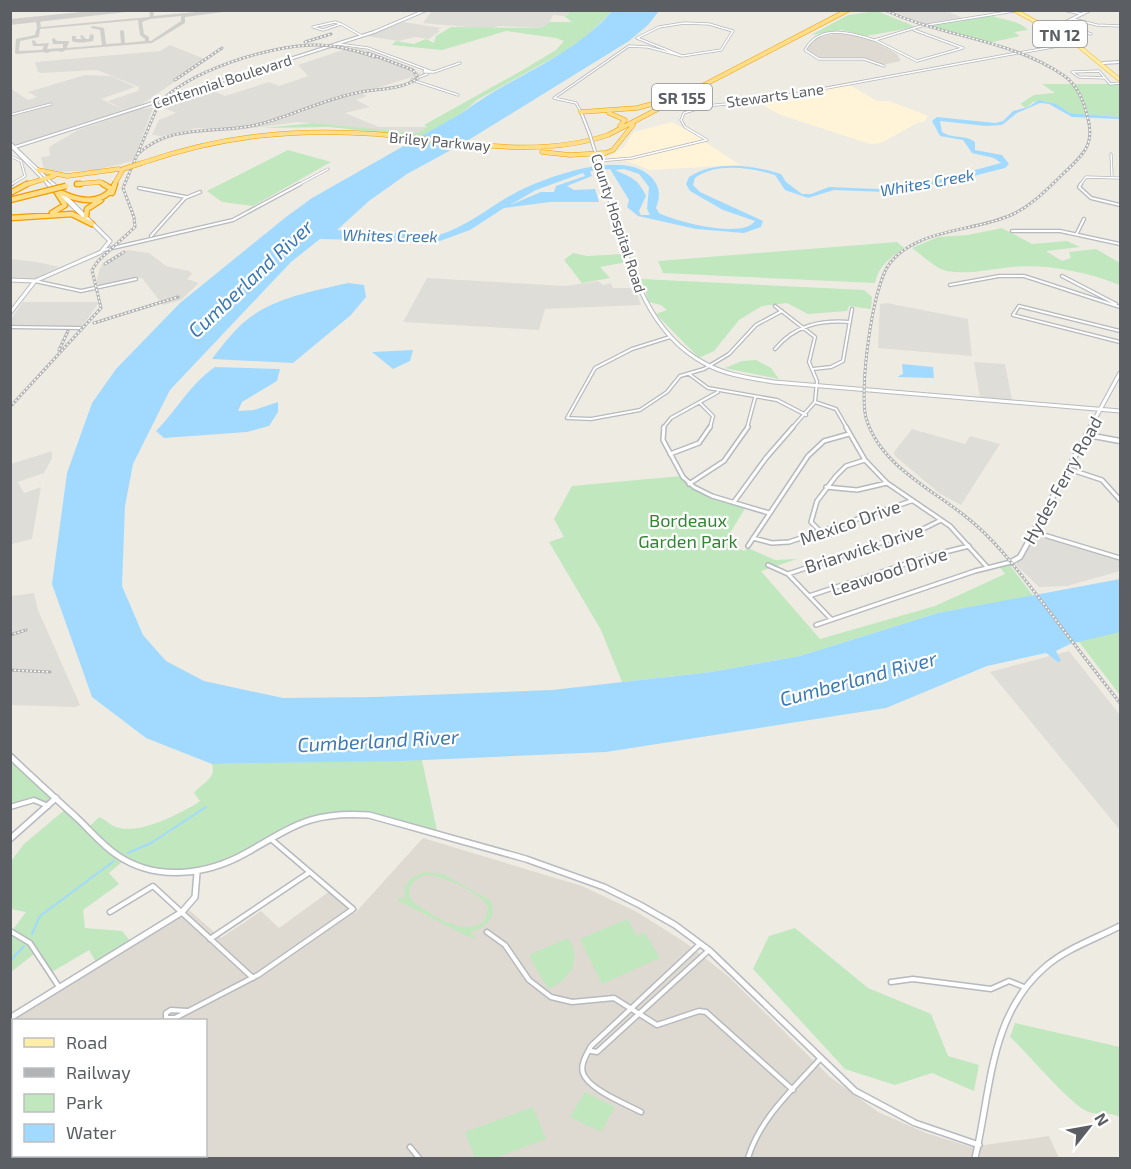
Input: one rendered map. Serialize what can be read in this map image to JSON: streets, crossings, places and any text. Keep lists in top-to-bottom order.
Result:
{
  "streets": {
    "highway": ["SR 155", "Briley Parkway"],
    "main road": [
      "TN 12",
      "Centennial Boulevard",
      "County Hospital Road",
      "Hydes Ferry Road"
    ],
    "street": [
      "Stewarts Lane",
      "Mexico Drive",
      "Briarwick Drive",
      "Leawood Drive"
    ]
  },
  "crossings": [
    ["TN 12", "Stewarts Lane"],
    ["Stewarts Lane", "County Hospital Road"],
    ["County Hospital Road", "Hydes Ferry Road"]
  ],
  "water": ["Whites Creek", "Cumberland River"],
  "parks": ["Bordeaux Garden Park"],
  "legend": [
    "Road",
    "Railway",
    "Park",
    "Water"
  ],
  "north": "top right"
}
